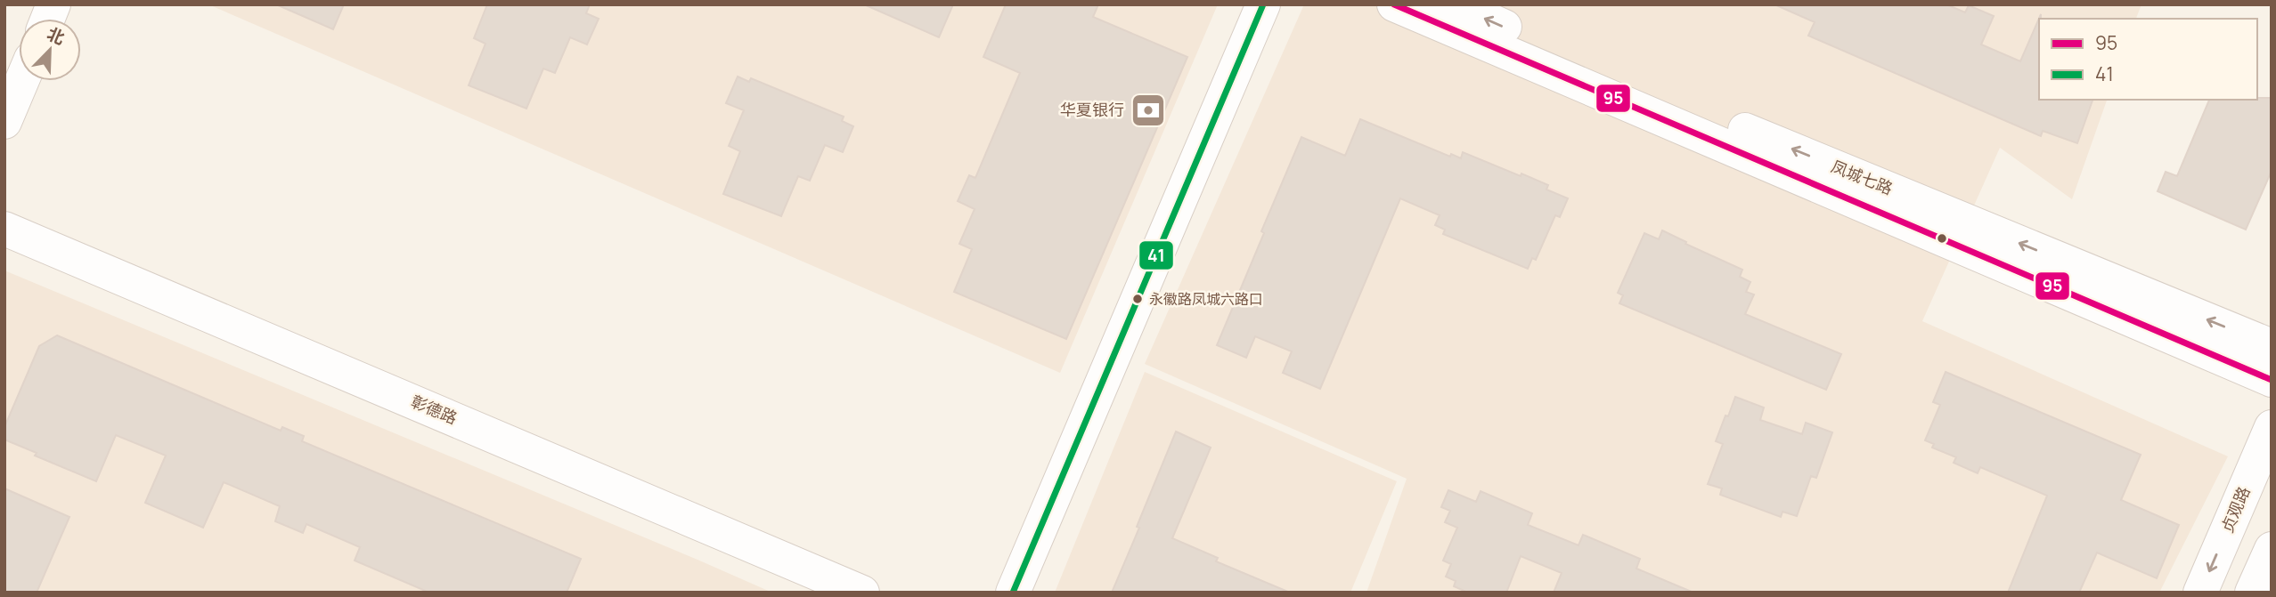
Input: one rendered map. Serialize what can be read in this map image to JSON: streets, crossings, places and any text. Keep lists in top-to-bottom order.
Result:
{
  "streets": {
    "street": ["凤城七路", "彰德路", "贞观路"]
  },
  "one_way": ["贞观路"],
  "places": {
    "bank": ["华夏银行"],
    "other": ["永徽路凤城六路口"]
  },
  "lines": ["transit line 95", "transit line 41"],
  "legend": ["95", "41"],
  "north": "top right"
}
